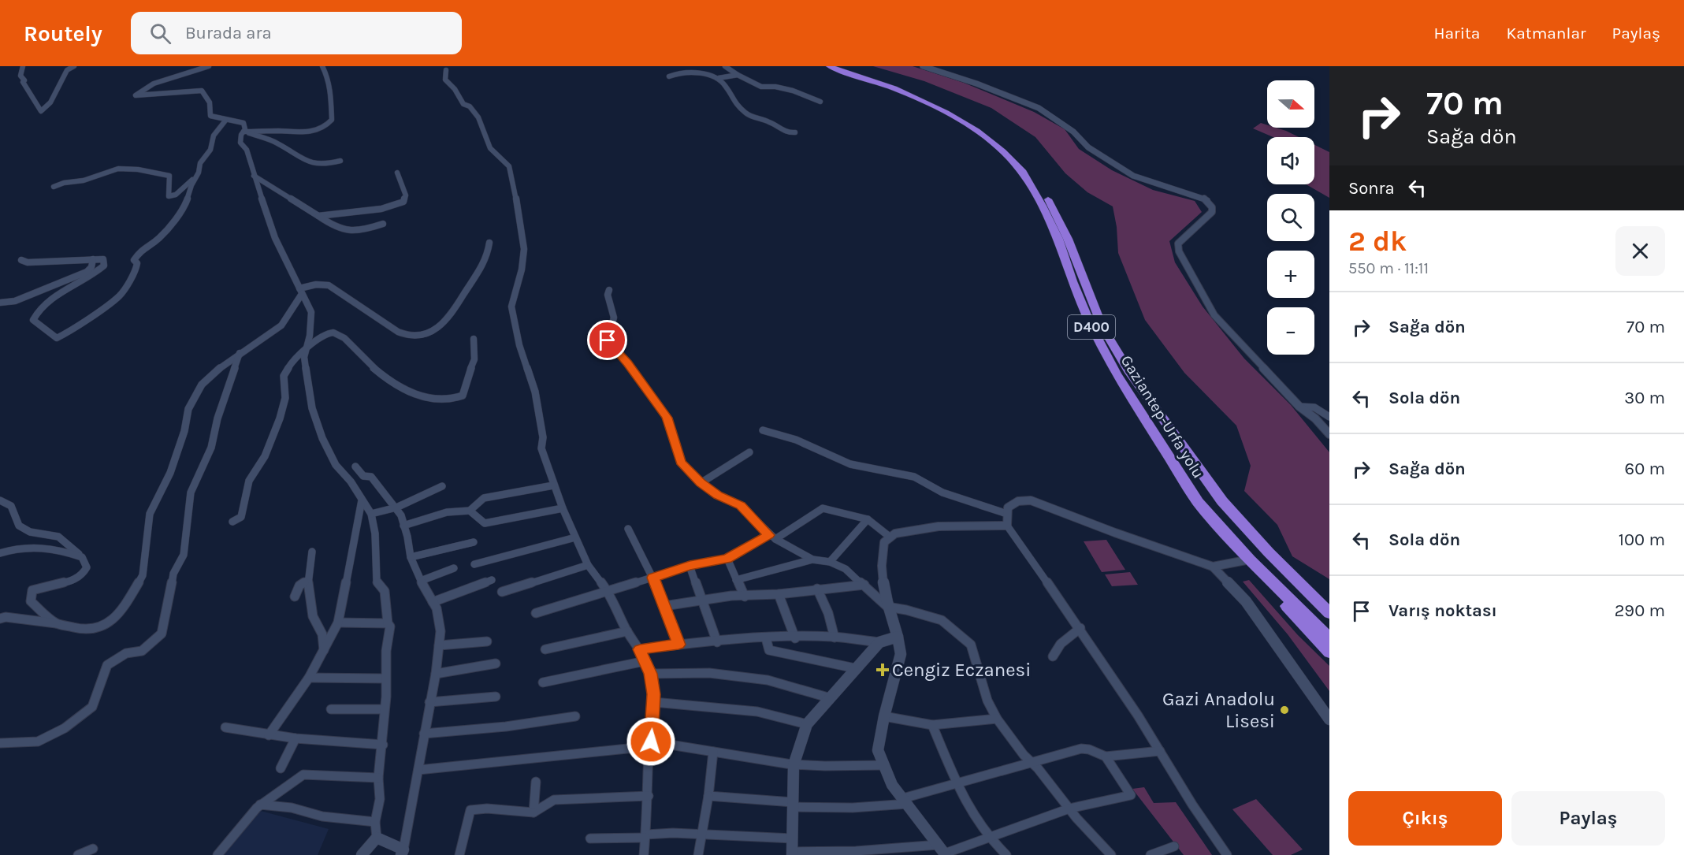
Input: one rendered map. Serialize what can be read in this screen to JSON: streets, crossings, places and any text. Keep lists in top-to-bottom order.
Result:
{
  "streets": {
    "highway": ["D400", "Gaziantep-Urfa yolu"]
  },
  "places": {
    "health": ["Cengiz Eczanesi"],
    "other": ["Gazi Anadolu Lisesi"]
  },
  "north": "right",
  "page": {
    "header": "Routely",
    "search": "Burada ara",
    "nav": ["Harita", "Katmanlar", "Paylaş"],
    "turn": ["70 m", "Sağa dön"],
    "map_buttons": ["+", "−"],
    "then": "Sonra",
    "heading": ["2 dk", "550 m · 11:11"],
    "list": [
      {
        "name": "Sağa dön",
        "value": "70 m"
      },
      {
        "name": "Sola dön",
        "value": "30 m"
      },
      {
        "name": "Sağa dön",
        "value": "60 m"
      },
      {
        "name": "Sola dön",
        "value": "100 m"
      },
      {
        "name": "Varış noktası",
        "value": "290 m"
      }
    ],
    "buttons": ["Çıkış", "Paylaş"]
  }
}
